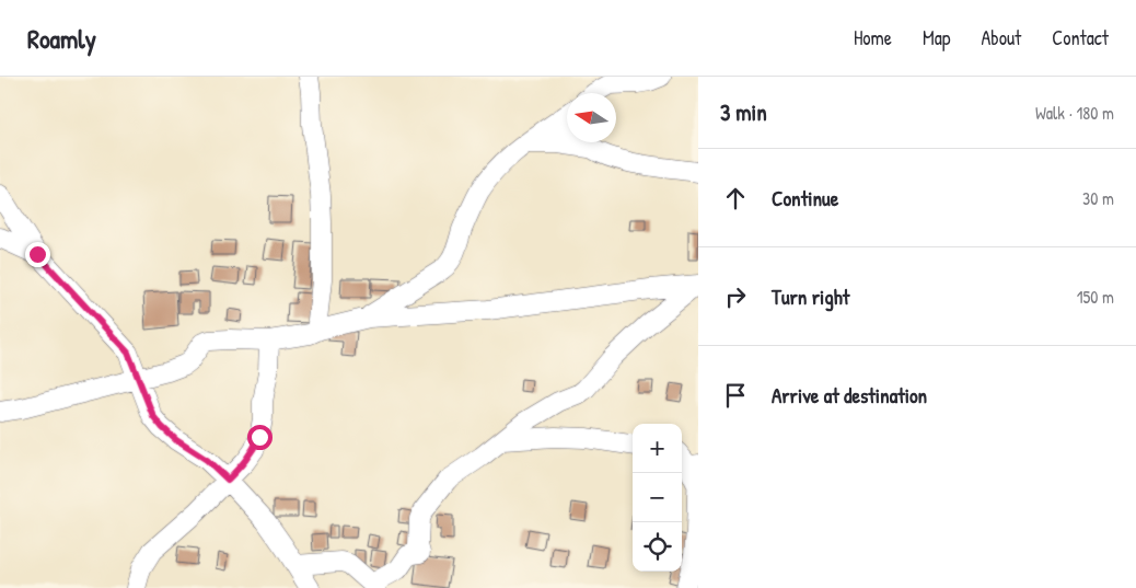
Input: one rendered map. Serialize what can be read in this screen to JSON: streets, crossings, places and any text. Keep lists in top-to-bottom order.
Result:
{
  "north": "left",
  "page": {
    "header": "Roamly",
    "nav": [
      "Home",
      "Map",
      "About",
      "Contact"
    ],
    "heading": ["3 min", "Walk · 180 m"],
    "list": [
      ["Continue", "30 m"],
      ["Turn right", "150 m"],
      "Arrive at destination"
    ],
    "map_buttons": ["+", "−"]
  }
}
